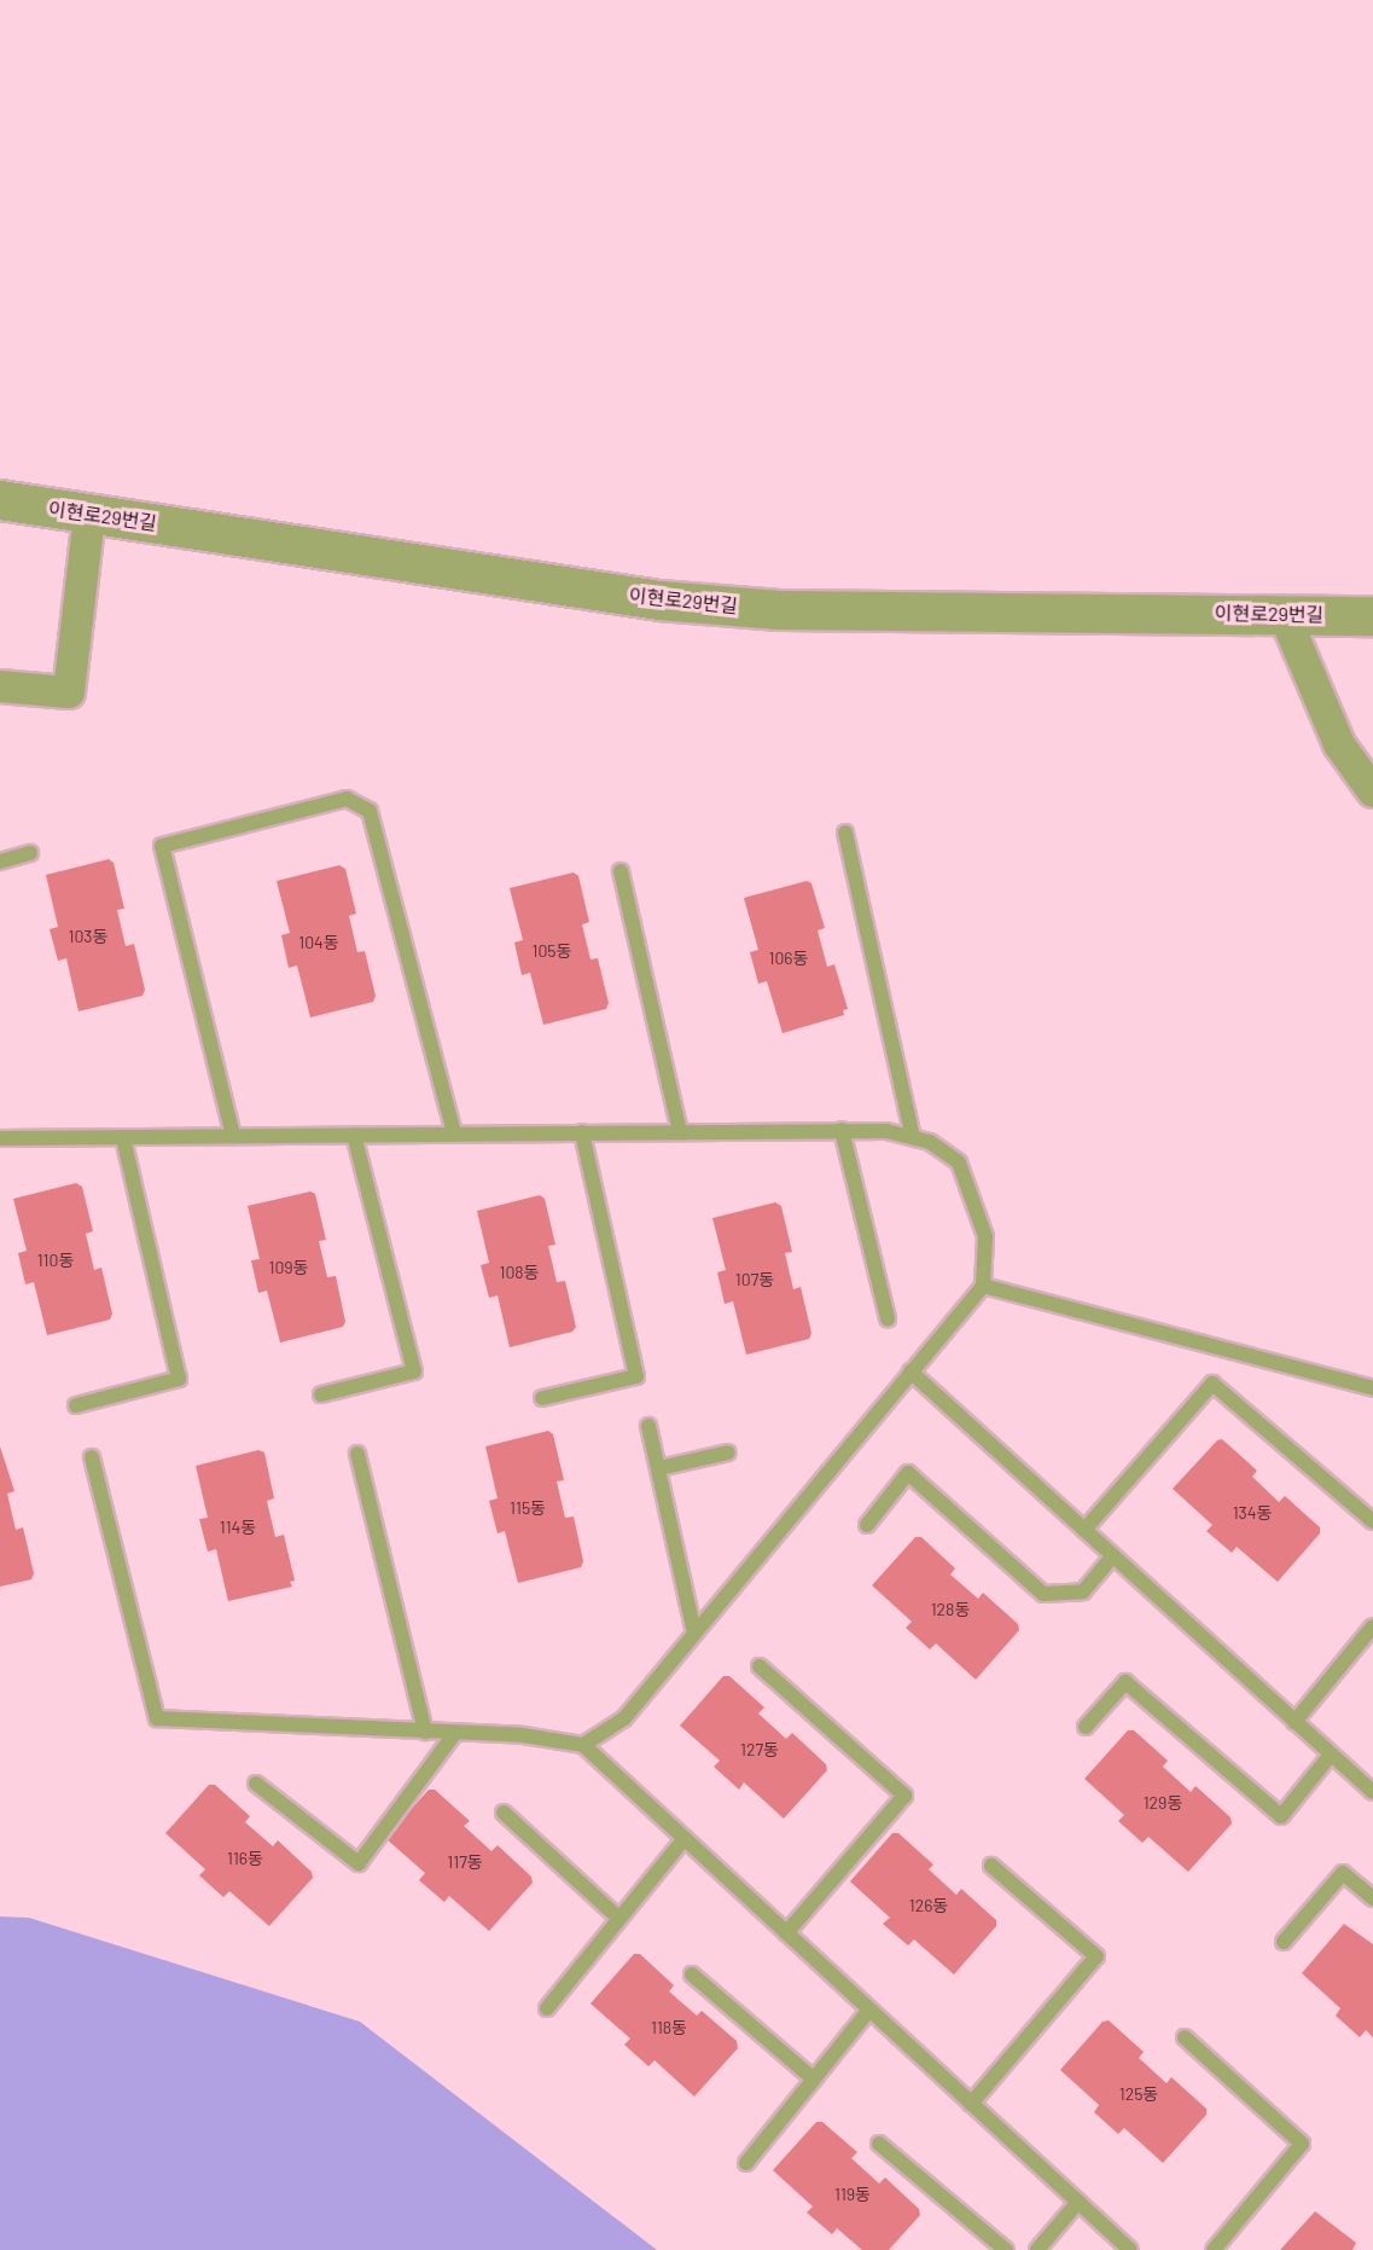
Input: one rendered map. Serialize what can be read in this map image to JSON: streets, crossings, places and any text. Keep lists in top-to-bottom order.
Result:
{
  "streets": {
    "street": ["이현로29번길"]
  },
  "house_numbers": [
    "103동",
    "104동",
    "105동",
    "106동",
    "110동",
    "109동",
    "108동",
    "107동",
    "115동",
    "134동",
    "114동",
    "128동",
    "127동",
    "129동",
    "116동",
    "117동",
    "126동",
    "118동",
    "125동",
    "119동"
  ]
}
